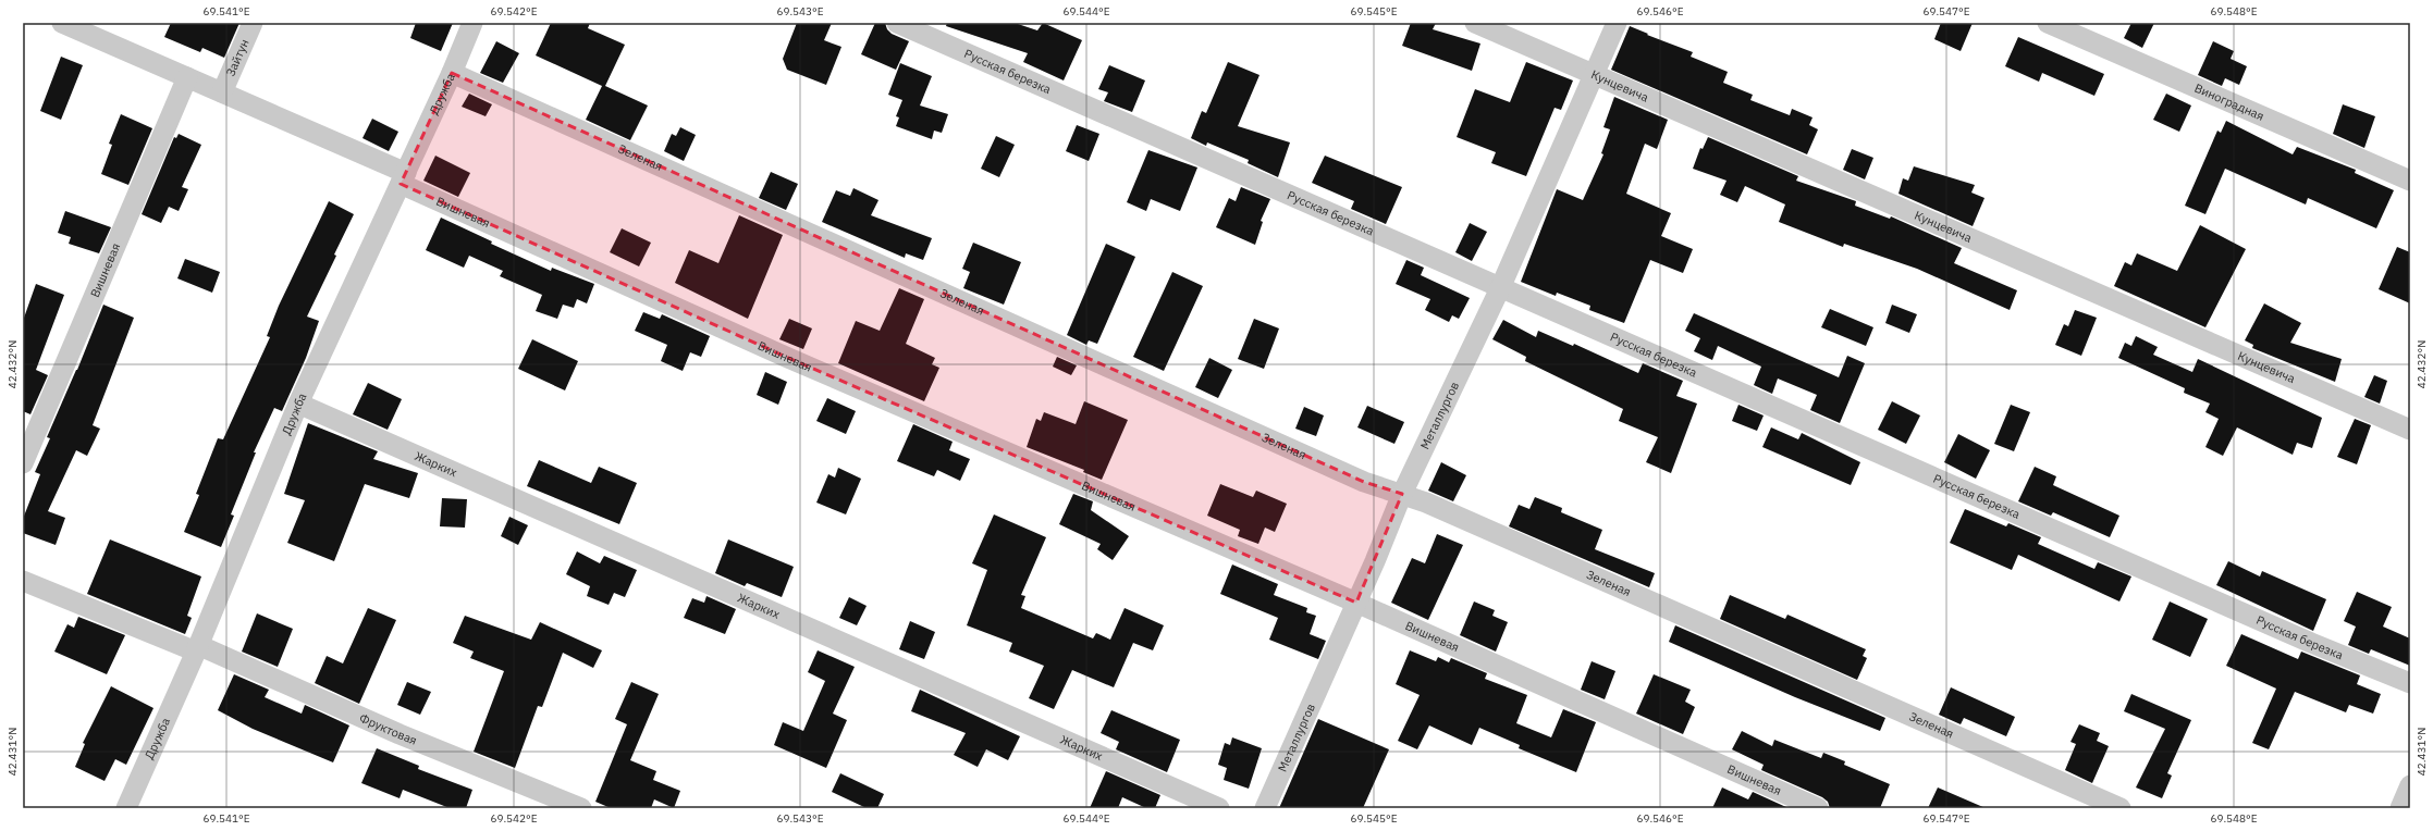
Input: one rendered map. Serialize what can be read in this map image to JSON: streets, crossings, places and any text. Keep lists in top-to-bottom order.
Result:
{
  "streets": {
    "street": [
      "Зайтун",
      "Русская березка",
      "Кунцевича",
      "Дружба",
      "Виноградная",
      "Зеленая",
      "Вишневая",
      "Металлургов",
      "Жарких",
      "Фруктовая"
    ]
  },
  "crossings": [
    ["Зайтун", "Вишневая"],
    ["Русская березка", "Металлургов"],
    ["Кунцевича", "Металлургов"],
    ["Дружба", "Зеленая"],
    ["Дружба", "Вишневая"],
    ["Дружба", "Жарких"],
    ["Дружба", "Фруктовая"],
    ["Зеленая", "Металлургов"],
    ["Вишневая", "Металлургов"]
  ],
  "coordinates": [
    "69.541°E",
    "69.542°E",
    "69.543°E",
    "69.544°E",
    "69.545°E",
    "69.546°E",
    "69.547°E",
    "69.548°E",
    "42.432°N",
    "42.431°N"
  ]
}
